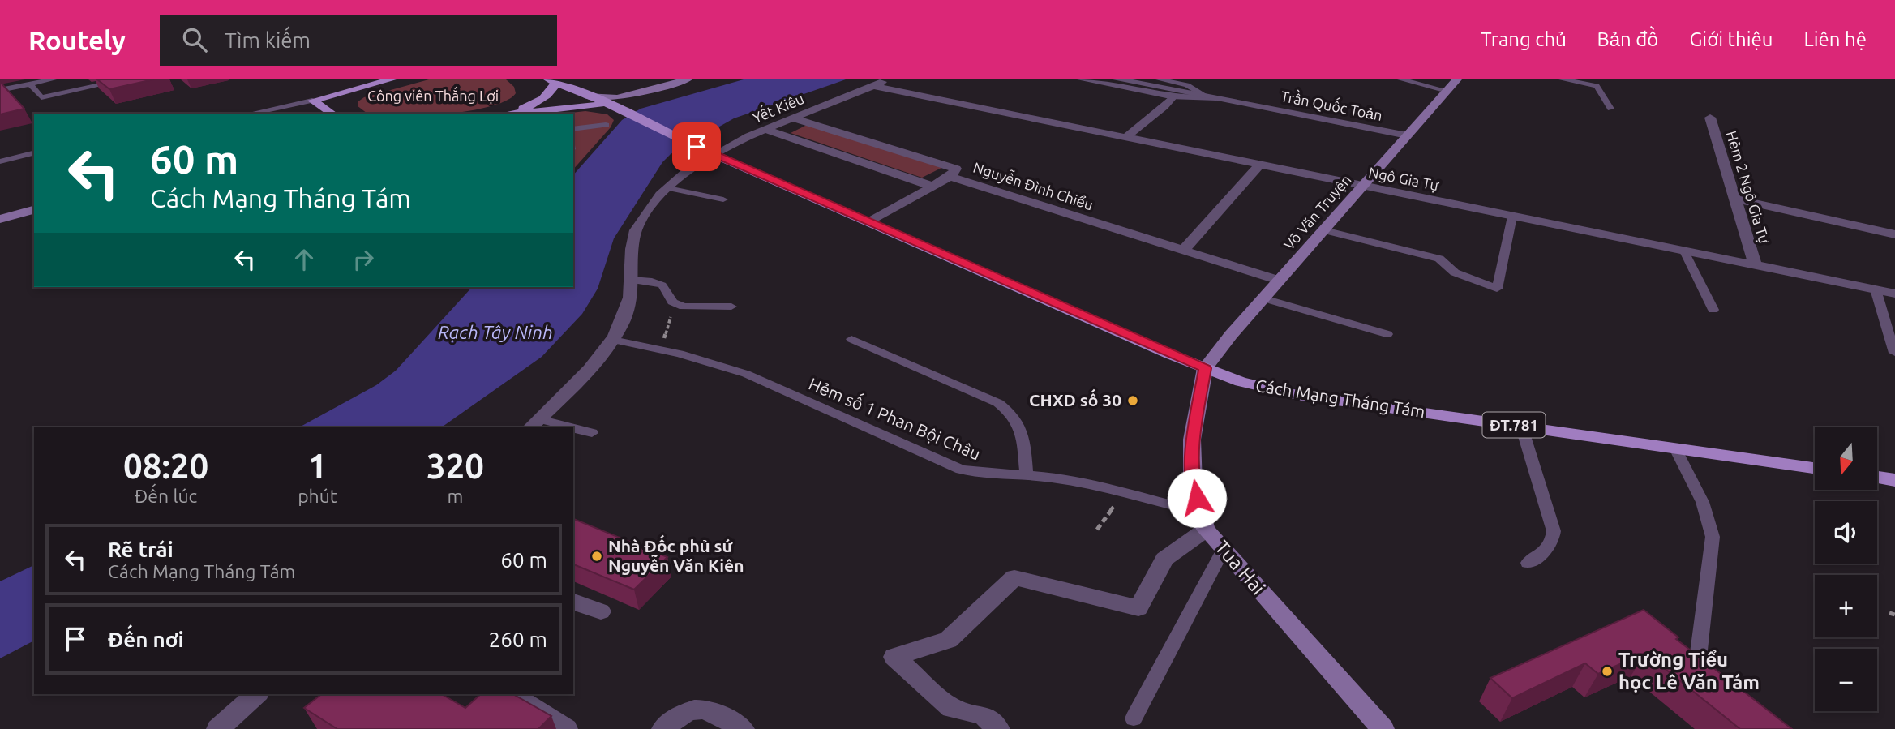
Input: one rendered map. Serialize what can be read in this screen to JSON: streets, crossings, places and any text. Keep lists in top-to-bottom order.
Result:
{
  "streets": {
    "main road": ["Cách Mạng Tháng Tám", "ĐT.781"],
    "street": [
      "Trần Quốc Toản",
      "Yết Kiêu",
      "Ngô Gia Tự",
      "Nguyễn Đình Chiểu",
      "Hẻm 2 Ngô Gia Tự",
      "Võ Văn Truyện",
      "Tua Hai"
    ],
    "lane": ["Hẻm số 1 Phan Bội Châu"]
  },
  "crossings": [
    ["Trần Quốc Toản", "Võ Văn Truyện"],
    ["Yết Kiêu", "Ngô Gia Tự"],
    ["Yết Kiêu", "Nguyễn Đình Chiểu"],
    ["Yết Kiêu", "Cách Mạng Tháng Tám"],
    ["Yết Kiêu", "Hẻm số 1 Phan Bội Châu"],
    ["Ngô Gia Tự", "Hẻm 2 Ngô Gia Tự"],
    ["Ngô Gia Tự", "Võ Văn Truyện"],
    ["Nguyễn Đình Chiểu", "Võ Văn Truyện"],
    ["Võ Văn Truyện", "Cách Mạng Tháng Tám"],
    ["Võ Văn Truyện", "Tua Hai"],
    ["Cách Mạng Tháng Tám", "Tua Hai"],
    ["Hẻm số 1 Phan Bội Châu", "Tua Hai"]
  ],
  "water": ["Rạch Tây Ninh"],
  "parks": ["Công viên Thắng Lợi"],
  "places": ["CHXD số 30", "Nhà Đốc phủ sứ Nguyễn Văn Kiên", "Trường Tiểu học Lê Văn Tám"],
  "north": "bottom",
  "page": {
    "header": "Routely",
    "search": "Tìm kiếm",
    "nav": [
      "Trang chủ",
      "Bản đồ",
      "Giới thiệu",
      "Liên hệ"
    ],
    "turn": ["60 m", "Cách Mạng Tháng Tám"],
    "map_buttons": ["+", "−"],
    "eta": [
      "08:20",
      "Đến lúc",
      "1",
      "phút",
      "320",
      "m"
    ],
    "list": [
      {
        "name": "Rẽ trái",
        "note": "Cách Mạng Tháng Tám",
        "value": "60 m"
      },
      {
        "name": "Đến nơi",
        "value": "260 m"
      }
    ]
  }
}
